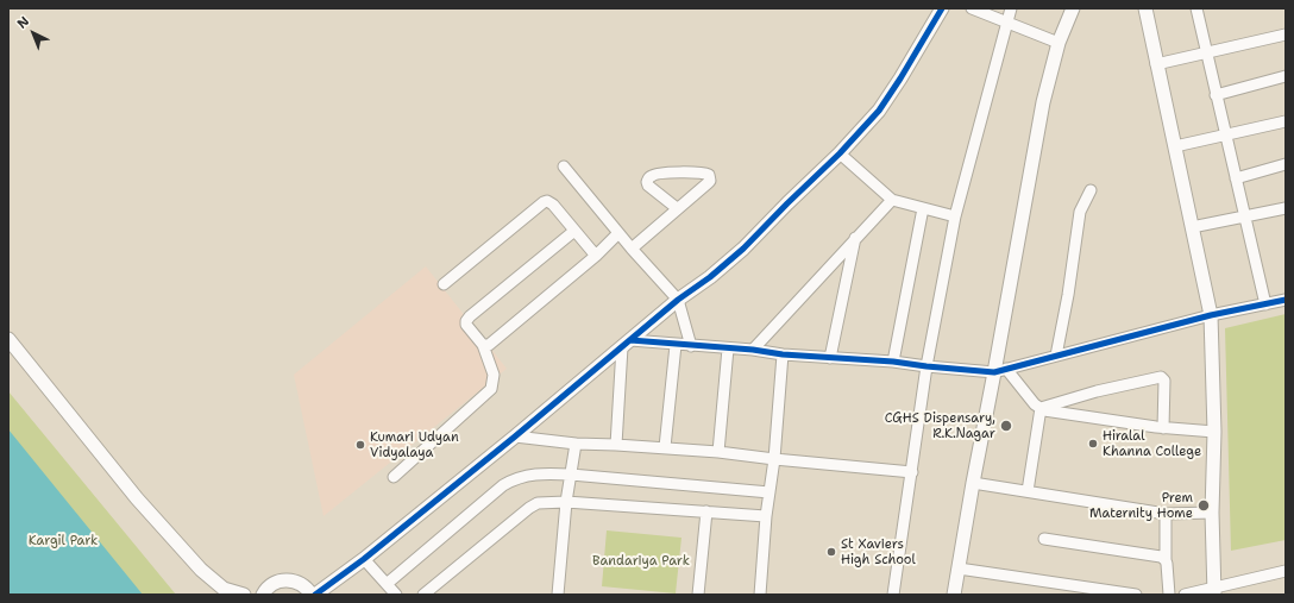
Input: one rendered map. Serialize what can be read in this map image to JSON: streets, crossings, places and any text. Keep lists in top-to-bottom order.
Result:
{
  "parks": ["Kargil Park", "Bandariya Park"],
  "places": [
    "CGHS Dispensary, R.K.Nagar",
    "Hiralal Khanna College",
    "Kumari Udyan Vidyalaya",
    "Prem Maternity Home",
    "St Xaviers High School"
  ],
  "north": "top left"
}
